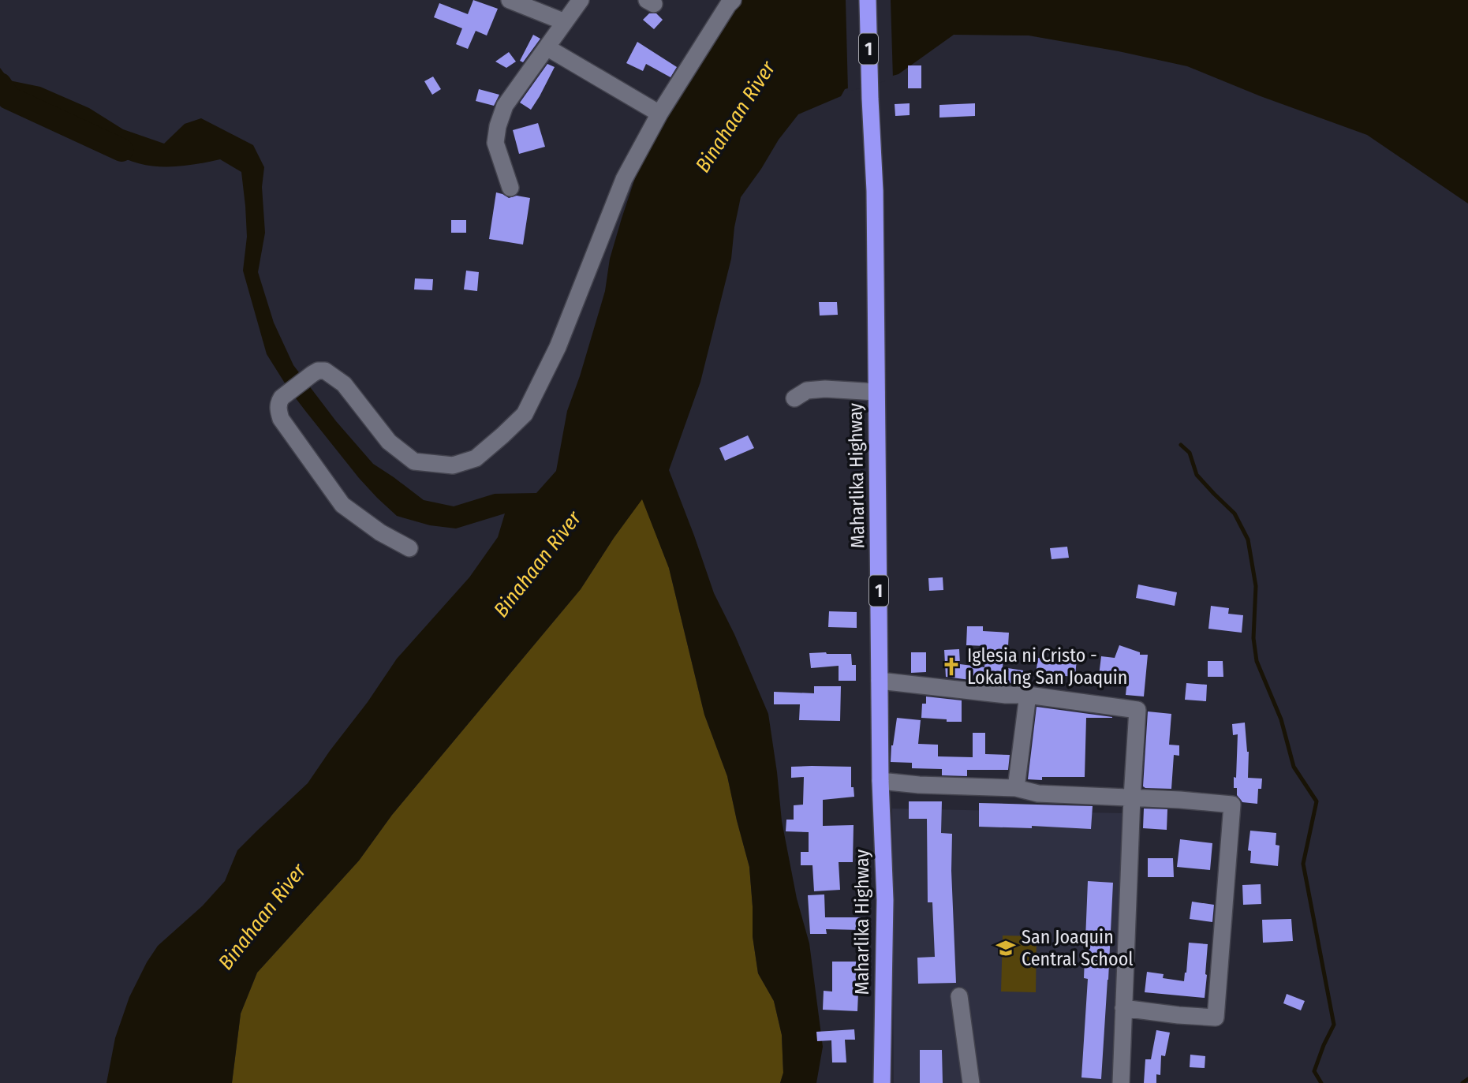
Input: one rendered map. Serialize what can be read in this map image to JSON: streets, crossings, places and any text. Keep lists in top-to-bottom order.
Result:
{
  "streets": {
    "highway": ["1", "Maharlika Highway"]
  },
  "water": ["Binahaan River"],
  "places": {
    "church": ["Iglesia ni Cristo - Lokal ng San Joaquin"],
    "school or university": ["San Joaquin Central School"]
  }
}
